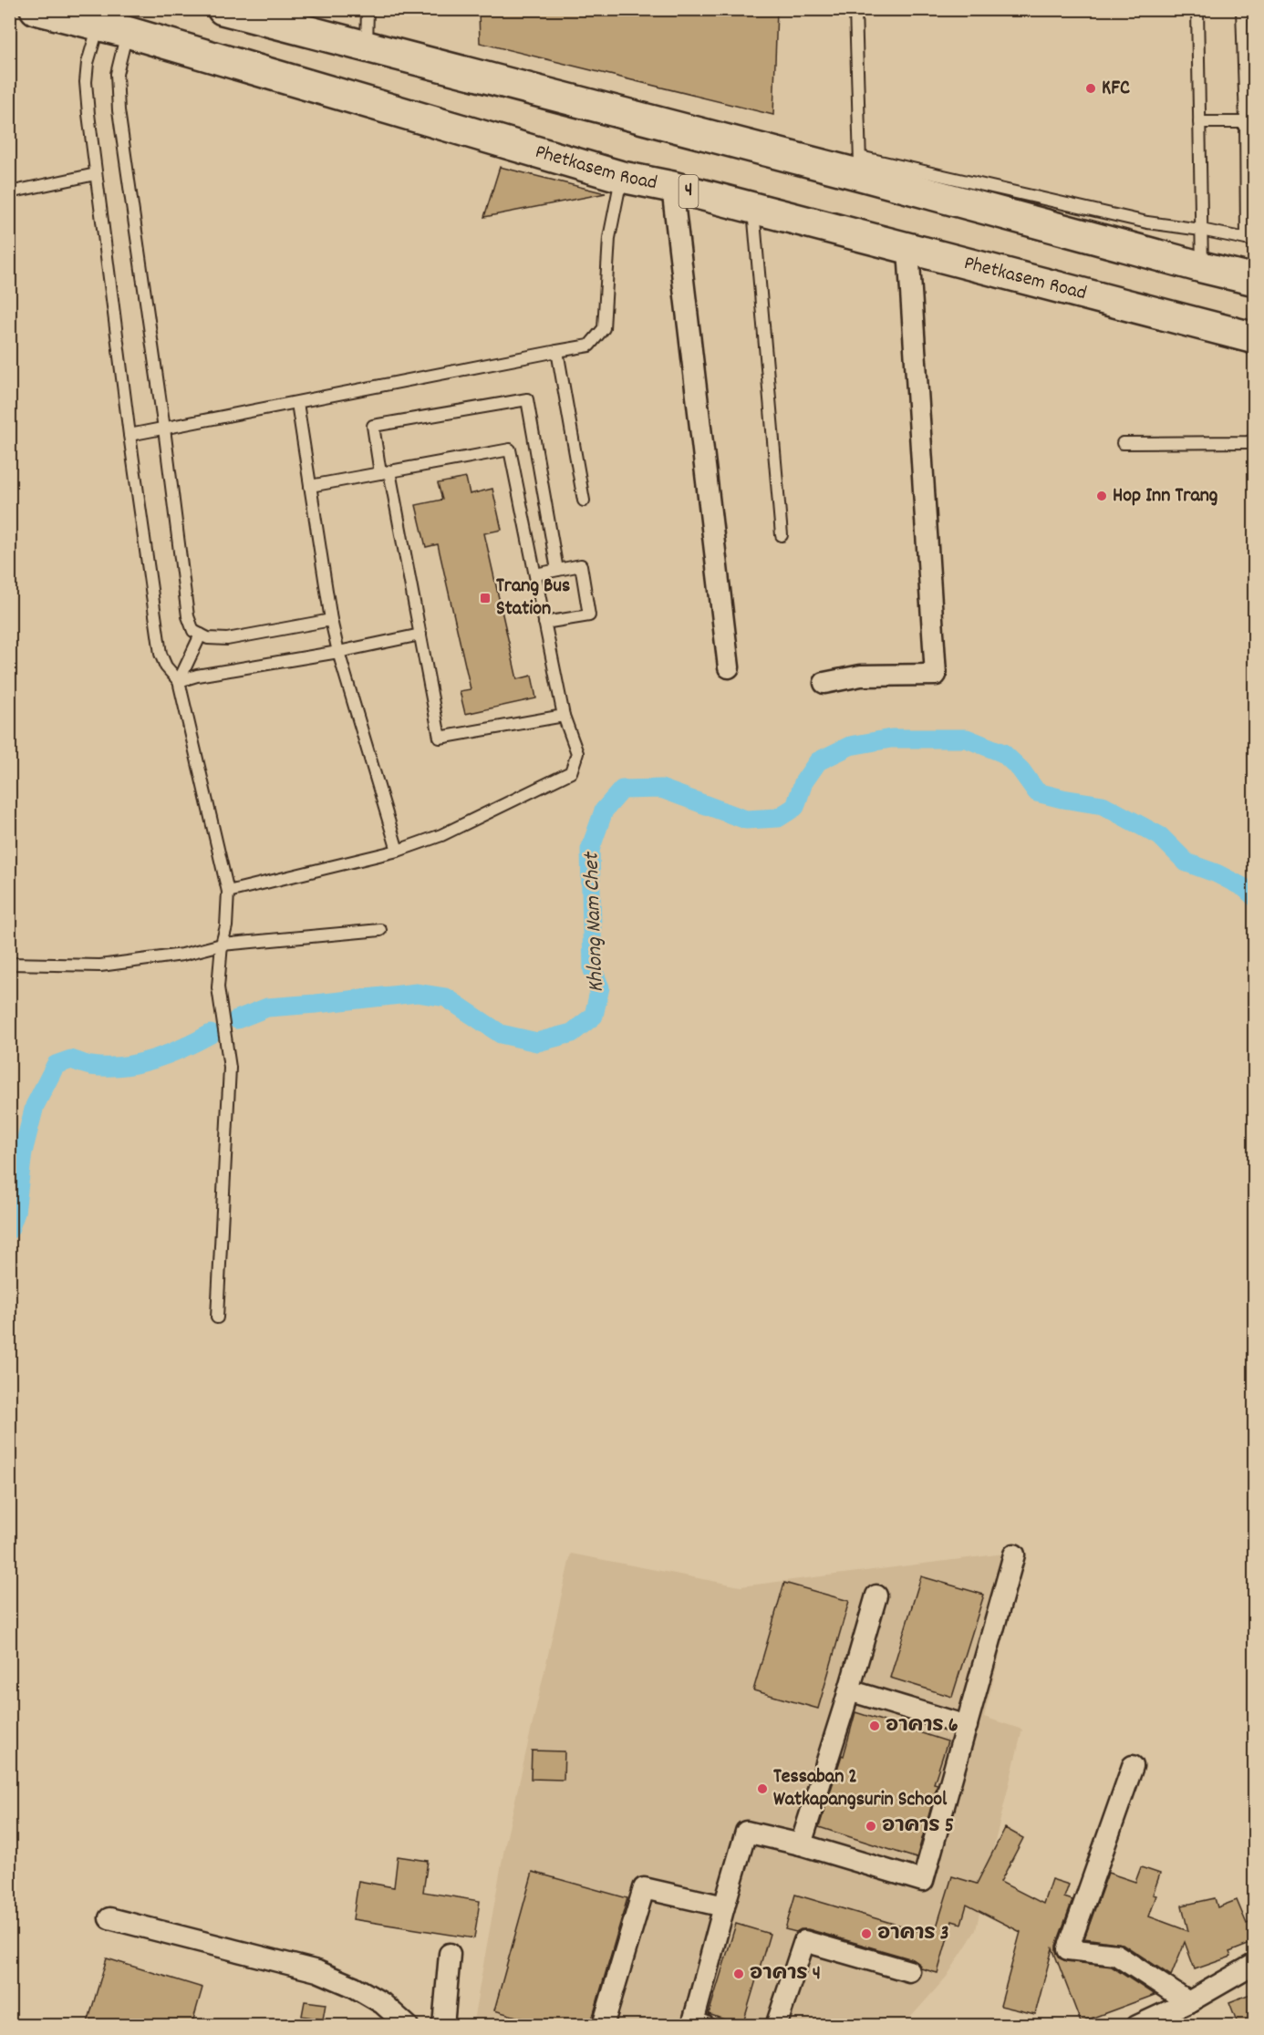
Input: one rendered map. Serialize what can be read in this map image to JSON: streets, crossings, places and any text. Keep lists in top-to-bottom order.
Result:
{
  "streets": {
    "main road": ["Phetkasem Road", "4"]
  },
  "water": ["Khlong Nam Chet"],
  "places": {
    "other": [
      "KFC",
      "Hop Inn Trang",
      "อาคาร 6",
      "Tessaban 2 Watkapangsurin School",
      "อาคาร 5",
      "อาคาร 3",
      "อาคาร 4"
    ],
    "transit": ["Trang Bus Station"]
  }
}
